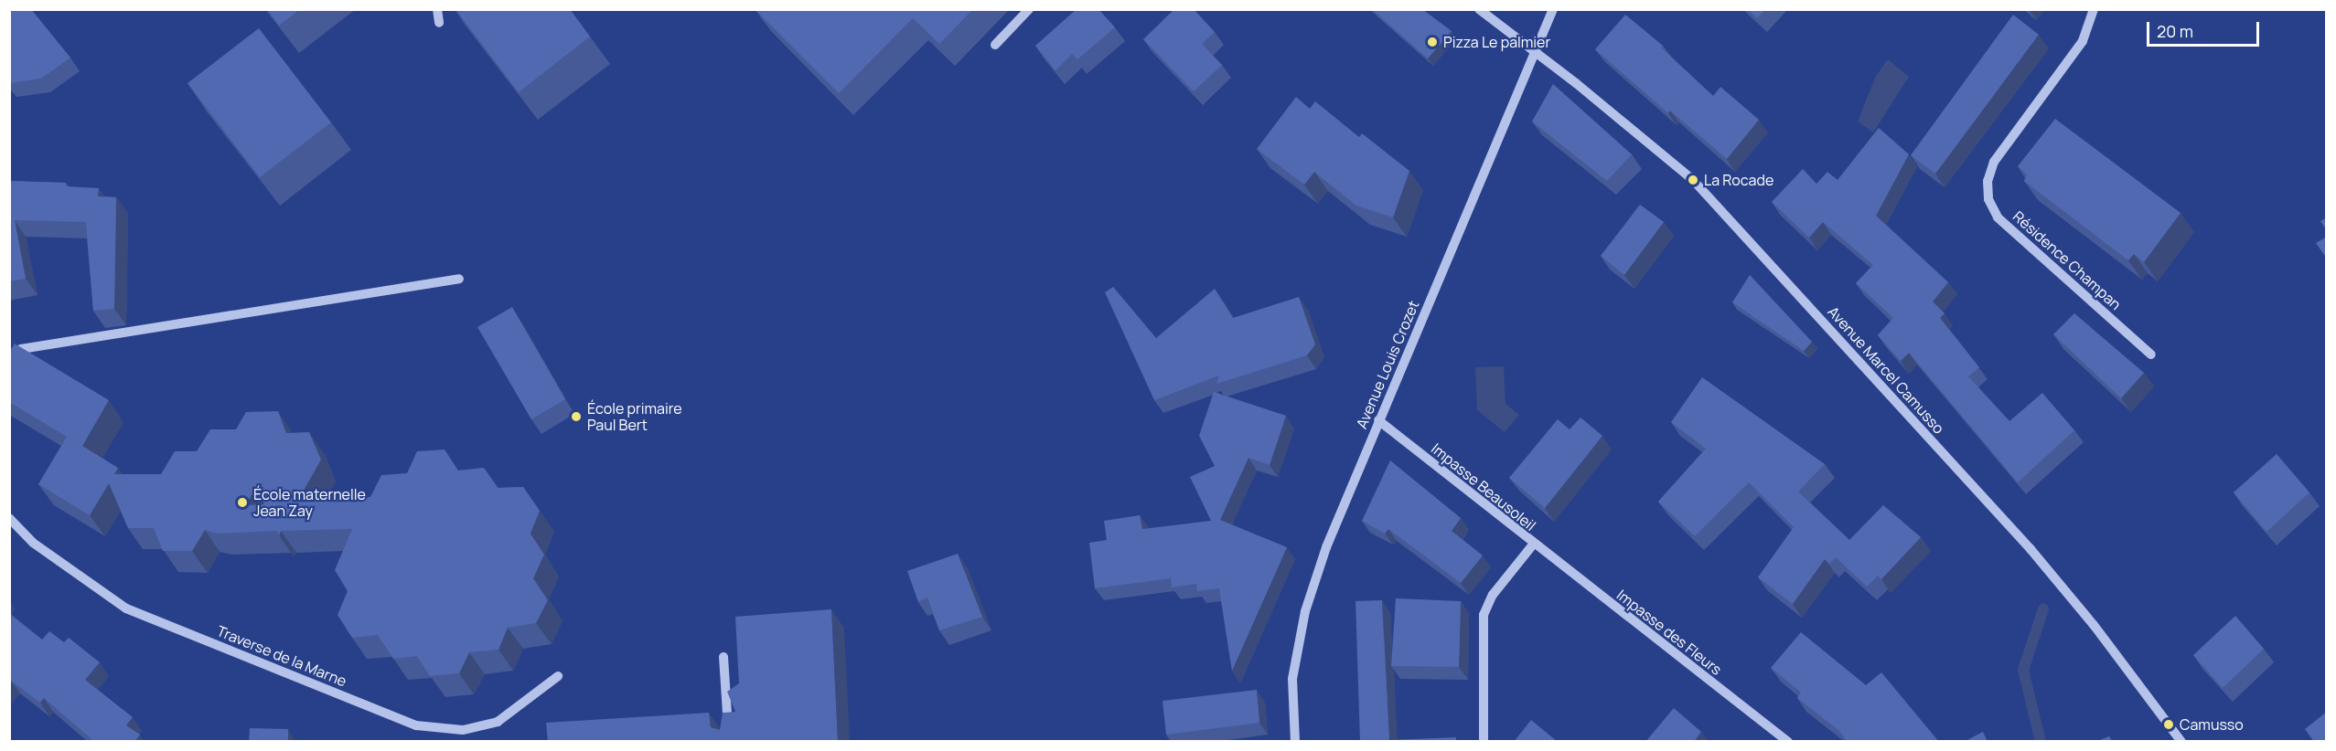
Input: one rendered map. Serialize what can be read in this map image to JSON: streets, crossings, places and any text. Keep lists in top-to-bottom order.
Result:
{
  "streets": {
    "street": [
      "Résidence Champan",
      "Avenue Louis Crozet",
      "Avenue Marcel Camusso",
      "Impasse Beausoleil",
      "Impasse des Fleurs",
      "Traverse de la Marne"
    ]
  },
  "crossings": [
    ["Avenue Louis Crozet", "Avenue Marcel Camusso"],
    ["Avenue Louis Crozet", "Impasse Beausoleil"],
    ["Impasse Beausoleil", "Impasse des Fleurs"]
  ],
  "places": [
    "Pizza Le palmier",
    "La Rocade",
    "École primaire Paul Bert",
    "École maternelle Jean Zay",
    "Camusso"
  ],
  "scale_bar": "20 m"
}
